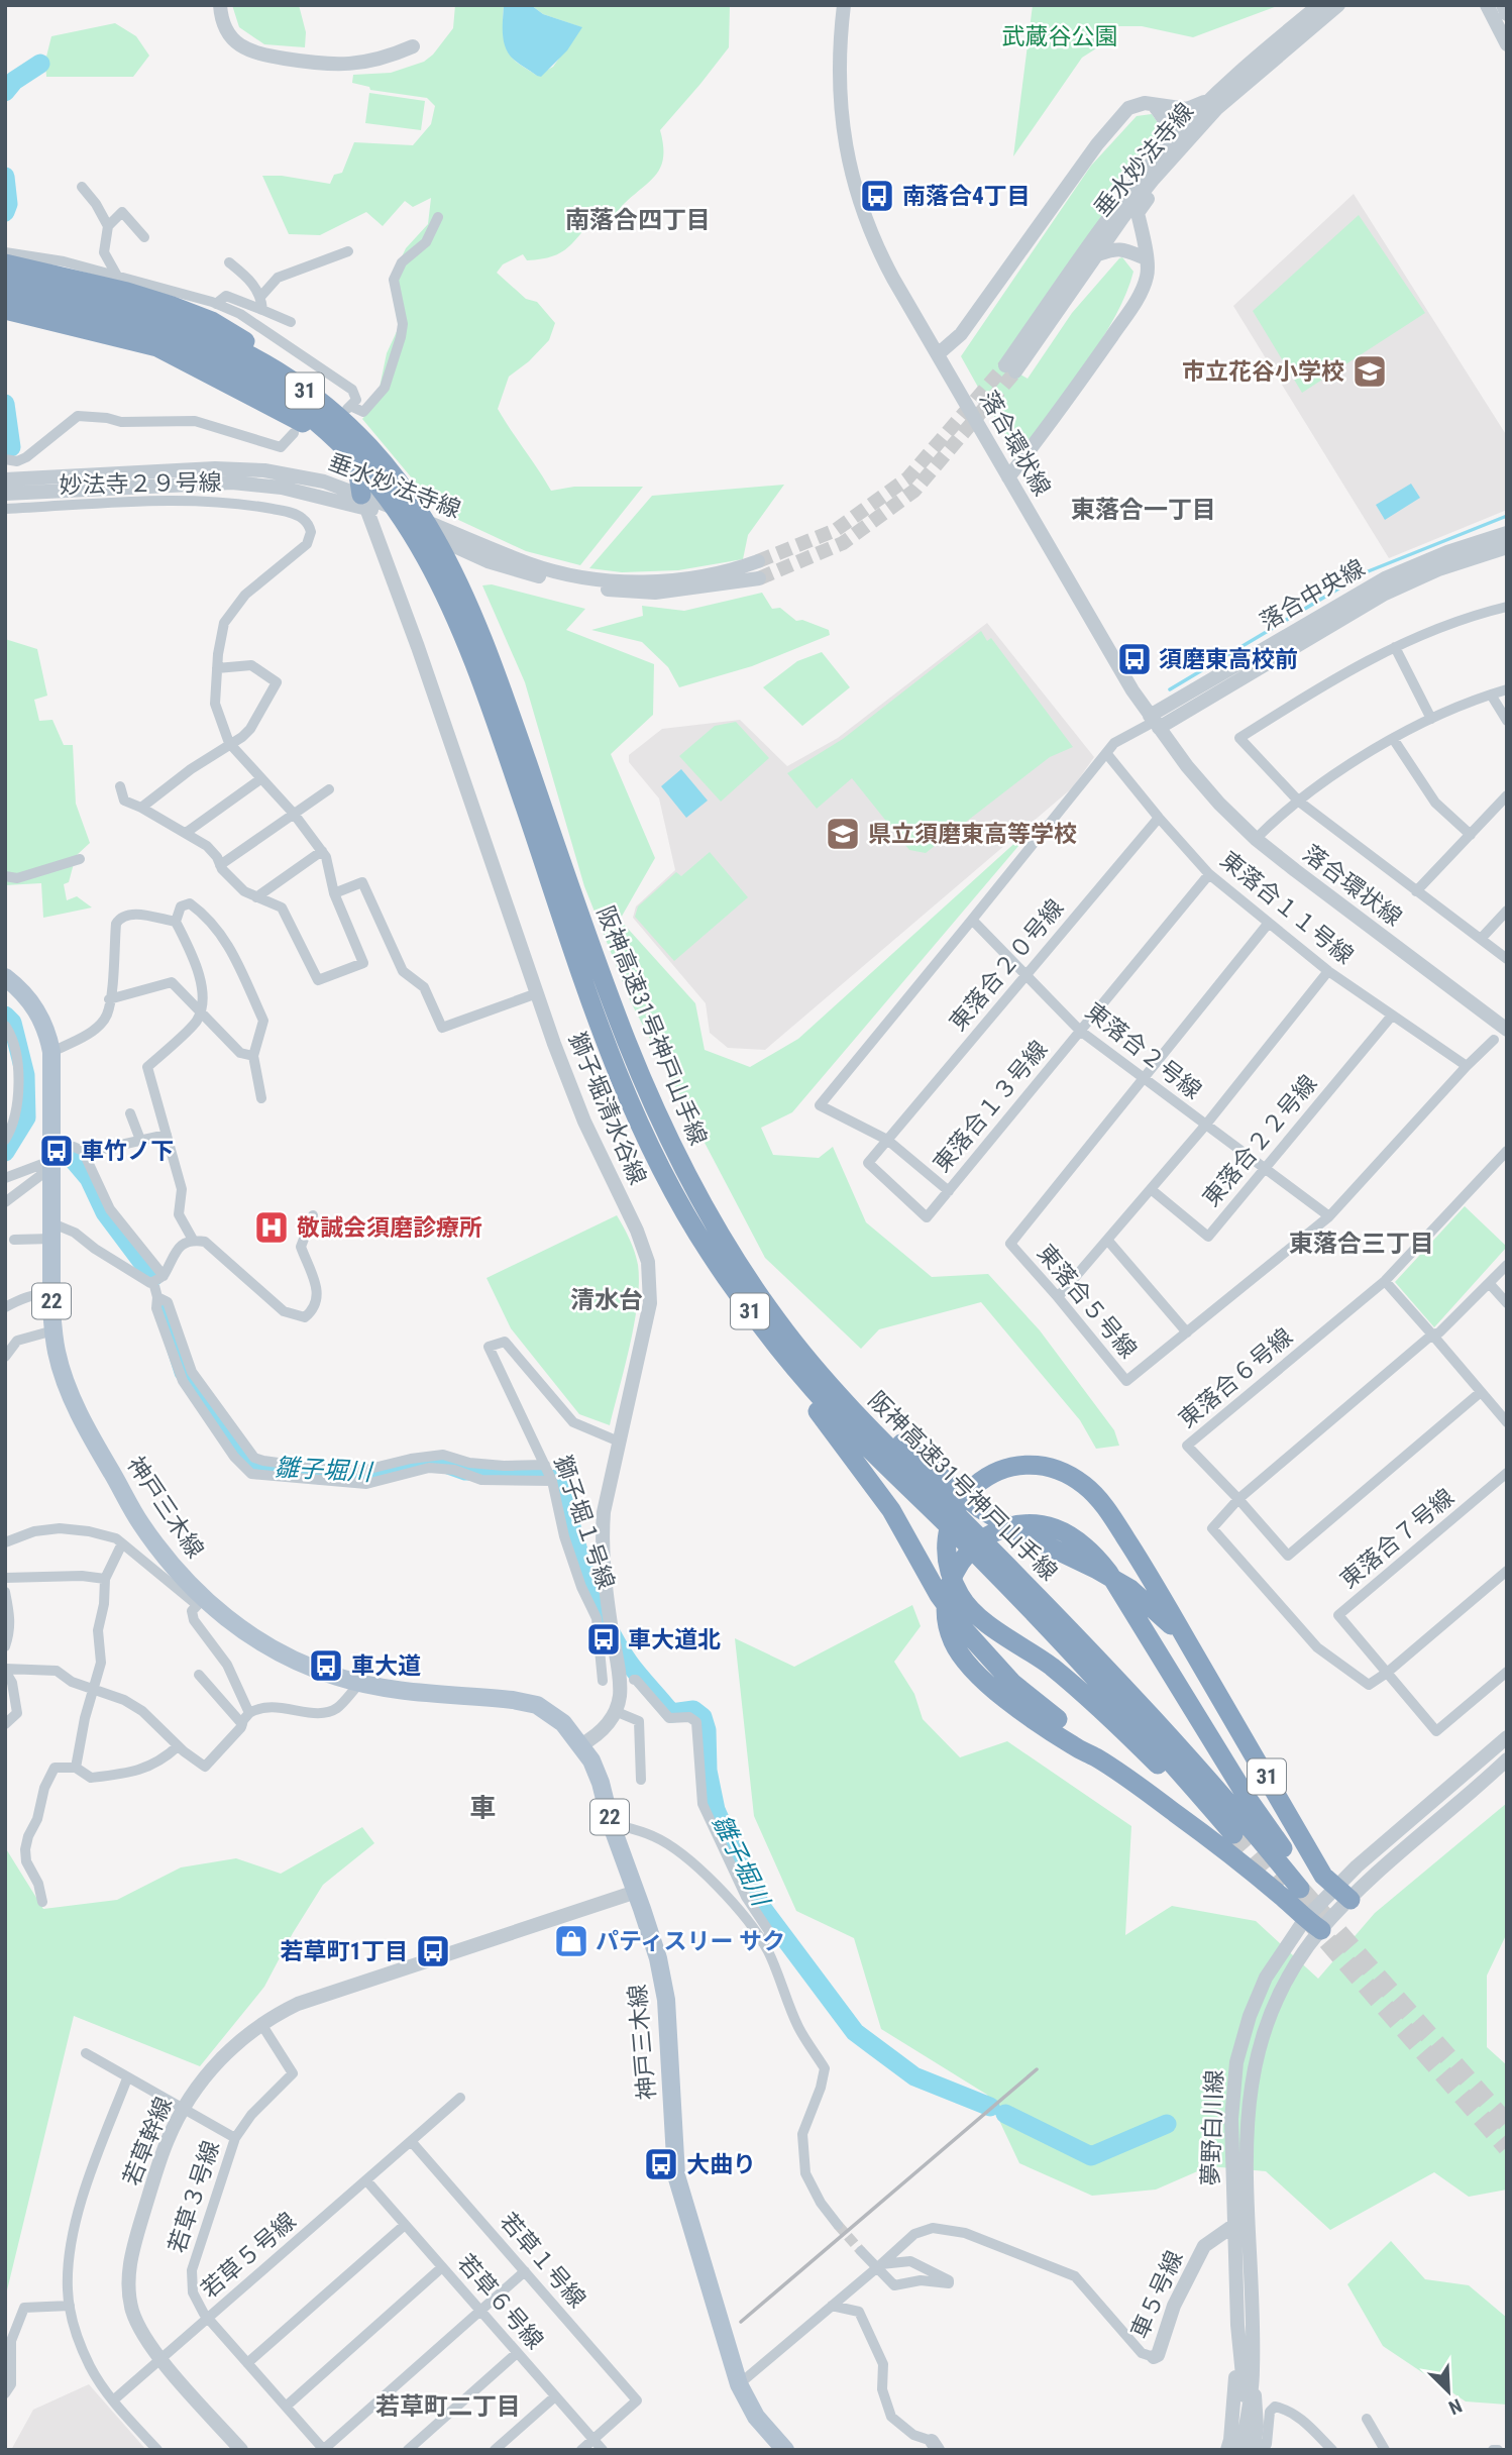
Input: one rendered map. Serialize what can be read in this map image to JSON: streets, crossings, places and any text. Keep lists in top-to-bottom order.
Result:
{
  "streets": {
    "highway": ["31", "阪神高速31号神戸山手線"],
    "main road": ["22", "神戸三木線"],
    "street": [
      "垂水妙法寺線",
      "落合環状線",
      "妙法寺２９号線",
      "落合中央線",
      "東落合１１号線",
      "東落合２０号線",
      "東落合２号線",
      "東落合１３号線",
      "獅子堀清水谷線",
      "東落合２２号線",
      "東落合５号線",
      "東落合６号線",
      "獅子堀１号線",
      "東落合７号線",
      "夢野白川線",
      "若草幹線",
      "若草３号線",
      "若草５号線",
      "若草１号線",
      "車５号線",
      "若草６号線"
    ]
  },
  "crossings": [
    ["垂水妙法寺線", "31"],
    ["垂水妙法寺線", "妙法寺２９号線"],
    ["垂水妙法寺線", "獅子堀清水谷線"],
    ["31", "阪神高速31号神戸山手線"],
    ["31", "獅子堀清水谷線"],
    ["31", "夢野白川線"],
    ["落合環状線", "落合中央線"],
    ["東落合１１号線", "東落合２０号線"],
    ["東落合１１号線", "東落合１３号線"],
    ["東落合１１号線", "東落合２２号線"],
    ["東落合２０号線", "東落合２号線"],
    ["東落合２０号線", "東落合１３号線"],
    ["東落合２号線", "東落合１３号線"],
    ["東落合２号線", "東落合２２号線"],
    ["東落合２号線", "東落合５号線"],
    ["獅子堀清水谷線", "獅子堀１号線"],
    ["神戸三木線", "若草幹線"],
    ["夢野白川線", "車５号線"],
    ["若草幹線", "若草３号線"],
    ["若草幹線", "若草５号線"],
    ["若草３号線", "若草５号線"],
    ["若草５号線", "若草１号線"],
    ["若草５号線", "若草６号線"],
    ["若草１号線", "若草６号線"]
  ],
  "districts": [
    "南落合四丁目",
    "東落合一丁目",
    "東落合三丁目",
    "清水台",
    "車",
    "若草町二丁目"
  ],
  "water": ["雛子堀川"],
  "parks": ["武蔵谷公園"],
  "places": {
    "bus stop": [
      "南落合4丁目",
      "須磨東高校前",
      "車竹ノ下",
      "車大道北",
      "車大道",
      "若草町1丁目",
      "大曲り"
    ],
    "school or university": ["市立花谷小学校", "県立須磨東高等学校"],
    "hospital": ["敬誠会須磨診療所"],
    "shop": ["パティスリー サク"]
  },
  "north": "bottom right"
}
